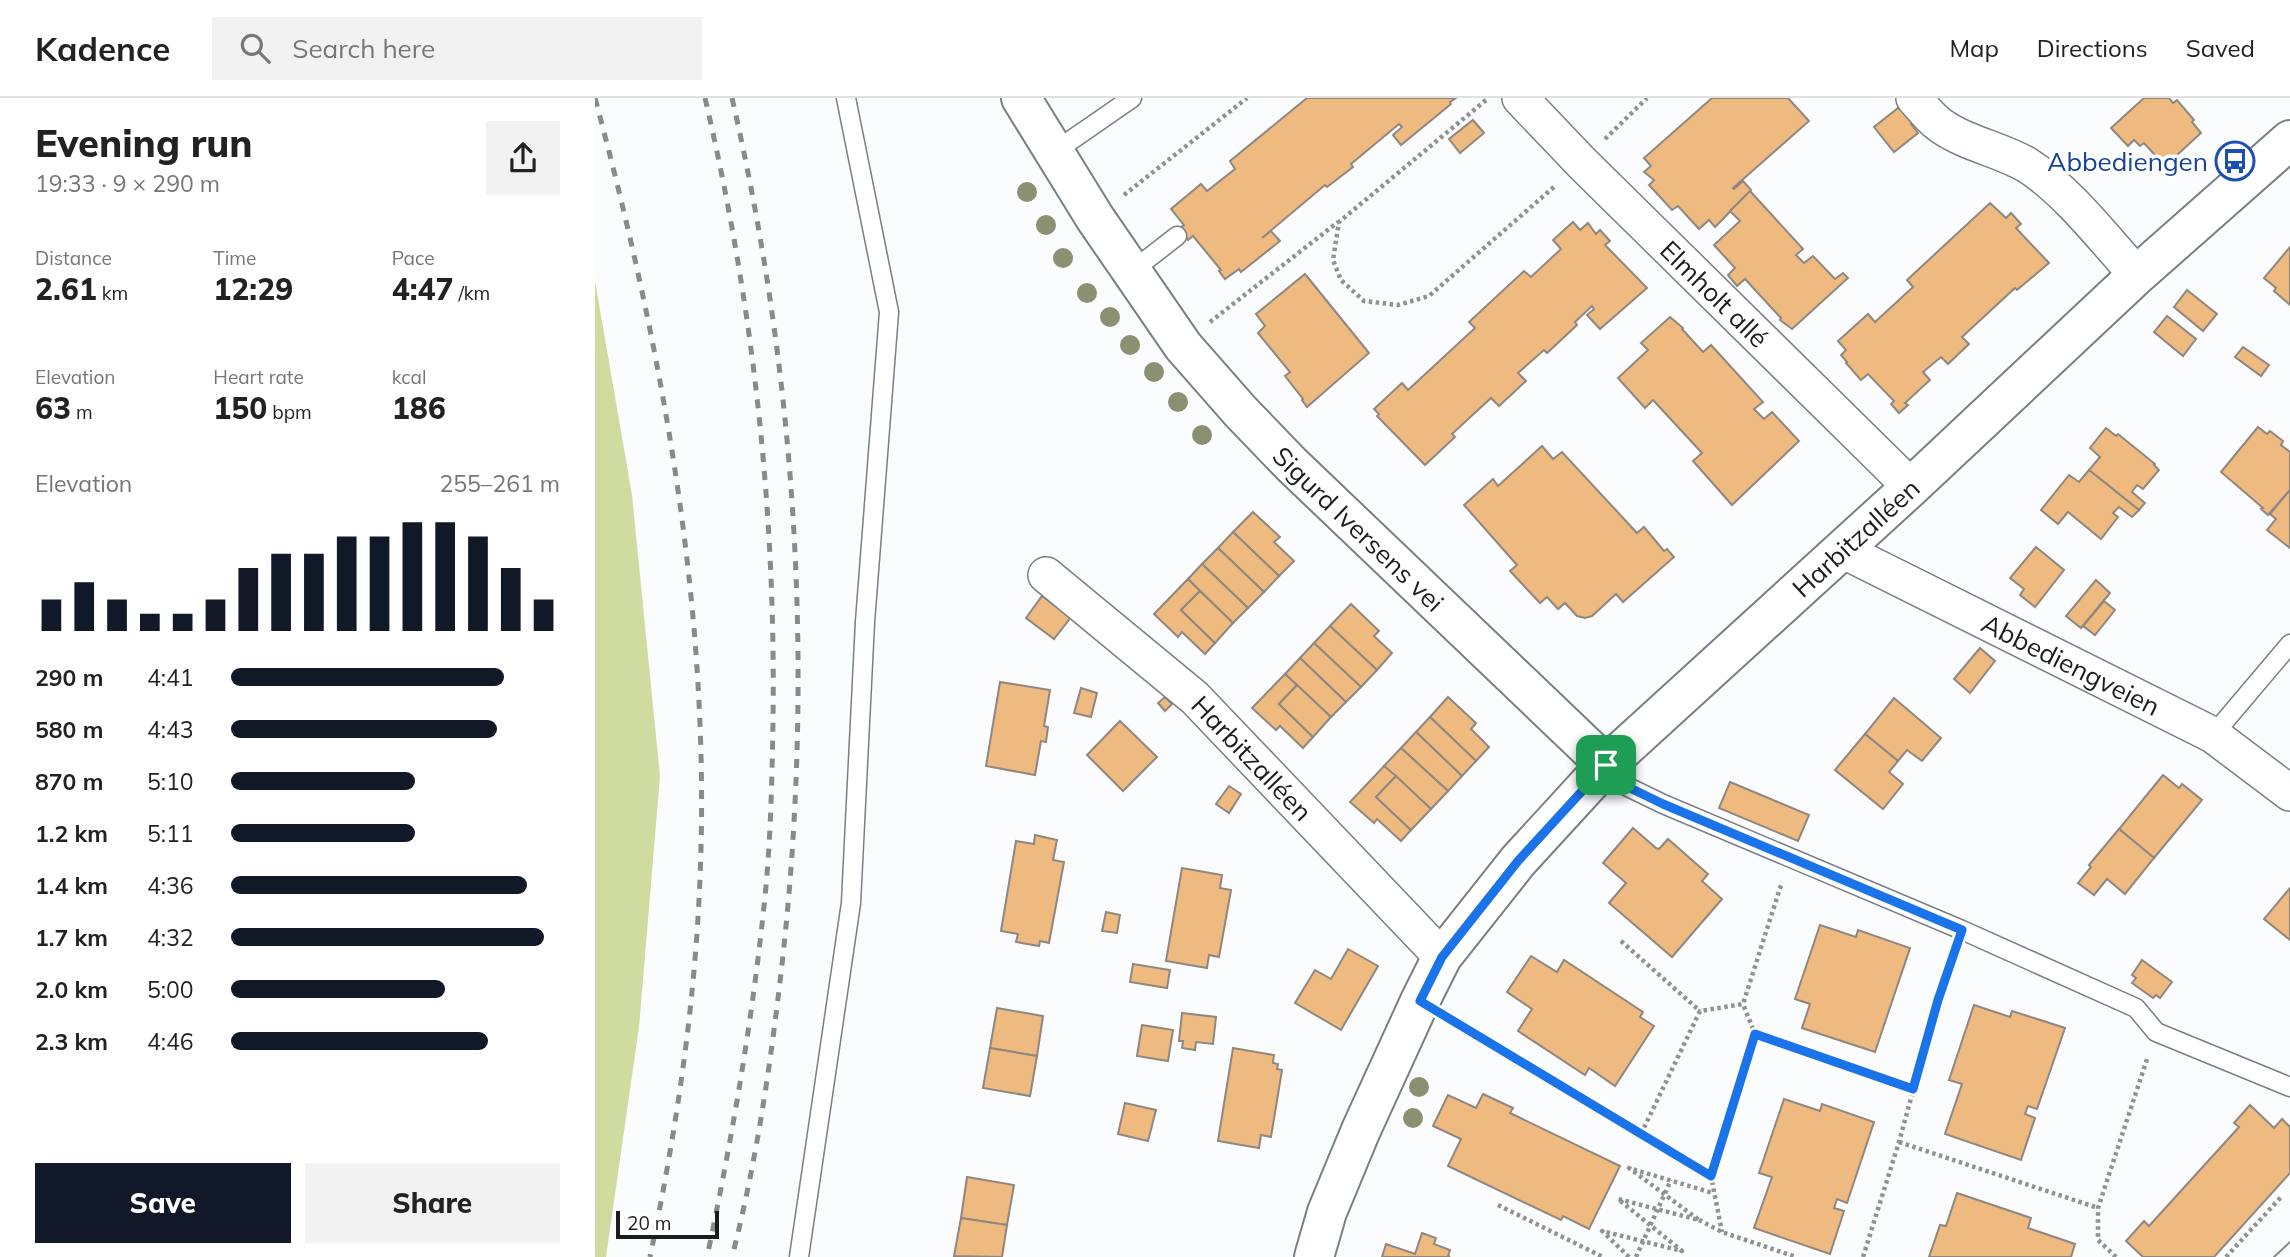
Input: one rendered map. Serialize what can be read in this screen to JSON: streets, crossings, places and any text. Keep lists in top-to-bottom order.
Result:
{
  "streets": {
    "street": [
      "Elmholt allé",
      "Sigurd Iversens vei",
      "Harbitzalléen",
      "Abbediengveien"
    ]
  },
  "crossings": [
    ["Elmholt allé", "Harbitzalléen"],
    ["Sigurd Iversens vei", "Harbitzalléen"],
    ["Harbitzalléen", "Abbediengveien"]
  ],
  "places": {
    "bus stop": ["Abbediengen"]
  },
  "scale_bar": "20 m",
  "page": {
    "header": "Kadence",
    "search": "Search here",
    "nav": ["Map", "Directions", "Saved"],
    "heading": ["Evening run", "19:33 · 9 × 290 m"],
    "stats": [
      ["Distance", "2.61 km"],
      ["Time", "12:29"],
      ["Pace", "4:47 /km"],
      ["Elevation", "63 m"],
      ["Heart rate", "150 bpm"],
      ["kcal", "186"]
    ],
    "chart": ["Elevation", "255–261 m"],
    "list": [
      {
        "name": "290 m",
        "note": "4:41"
      },
      {
        "name": "580 m",
        "note": "4:43"
      },
      {
        "name": "870 m",
        "note": "5:10"
      },
      {
        "name": "1.2 km",
        "note": "5:11"
      },
      {
        "name": "1.4 km",
        "note": "4:36"
      },
      {
        "name": "1.7 km",
        "note": "4:32"
      },
      {
        "name": "2.0 km",
        "note": "5:00"
      },
      {
        "name": "2.3 km",
        "note": "4:46"
      }
    ],
    "buttons": ["Save", "Share"],
    "scale": "20 m"
  }
}
